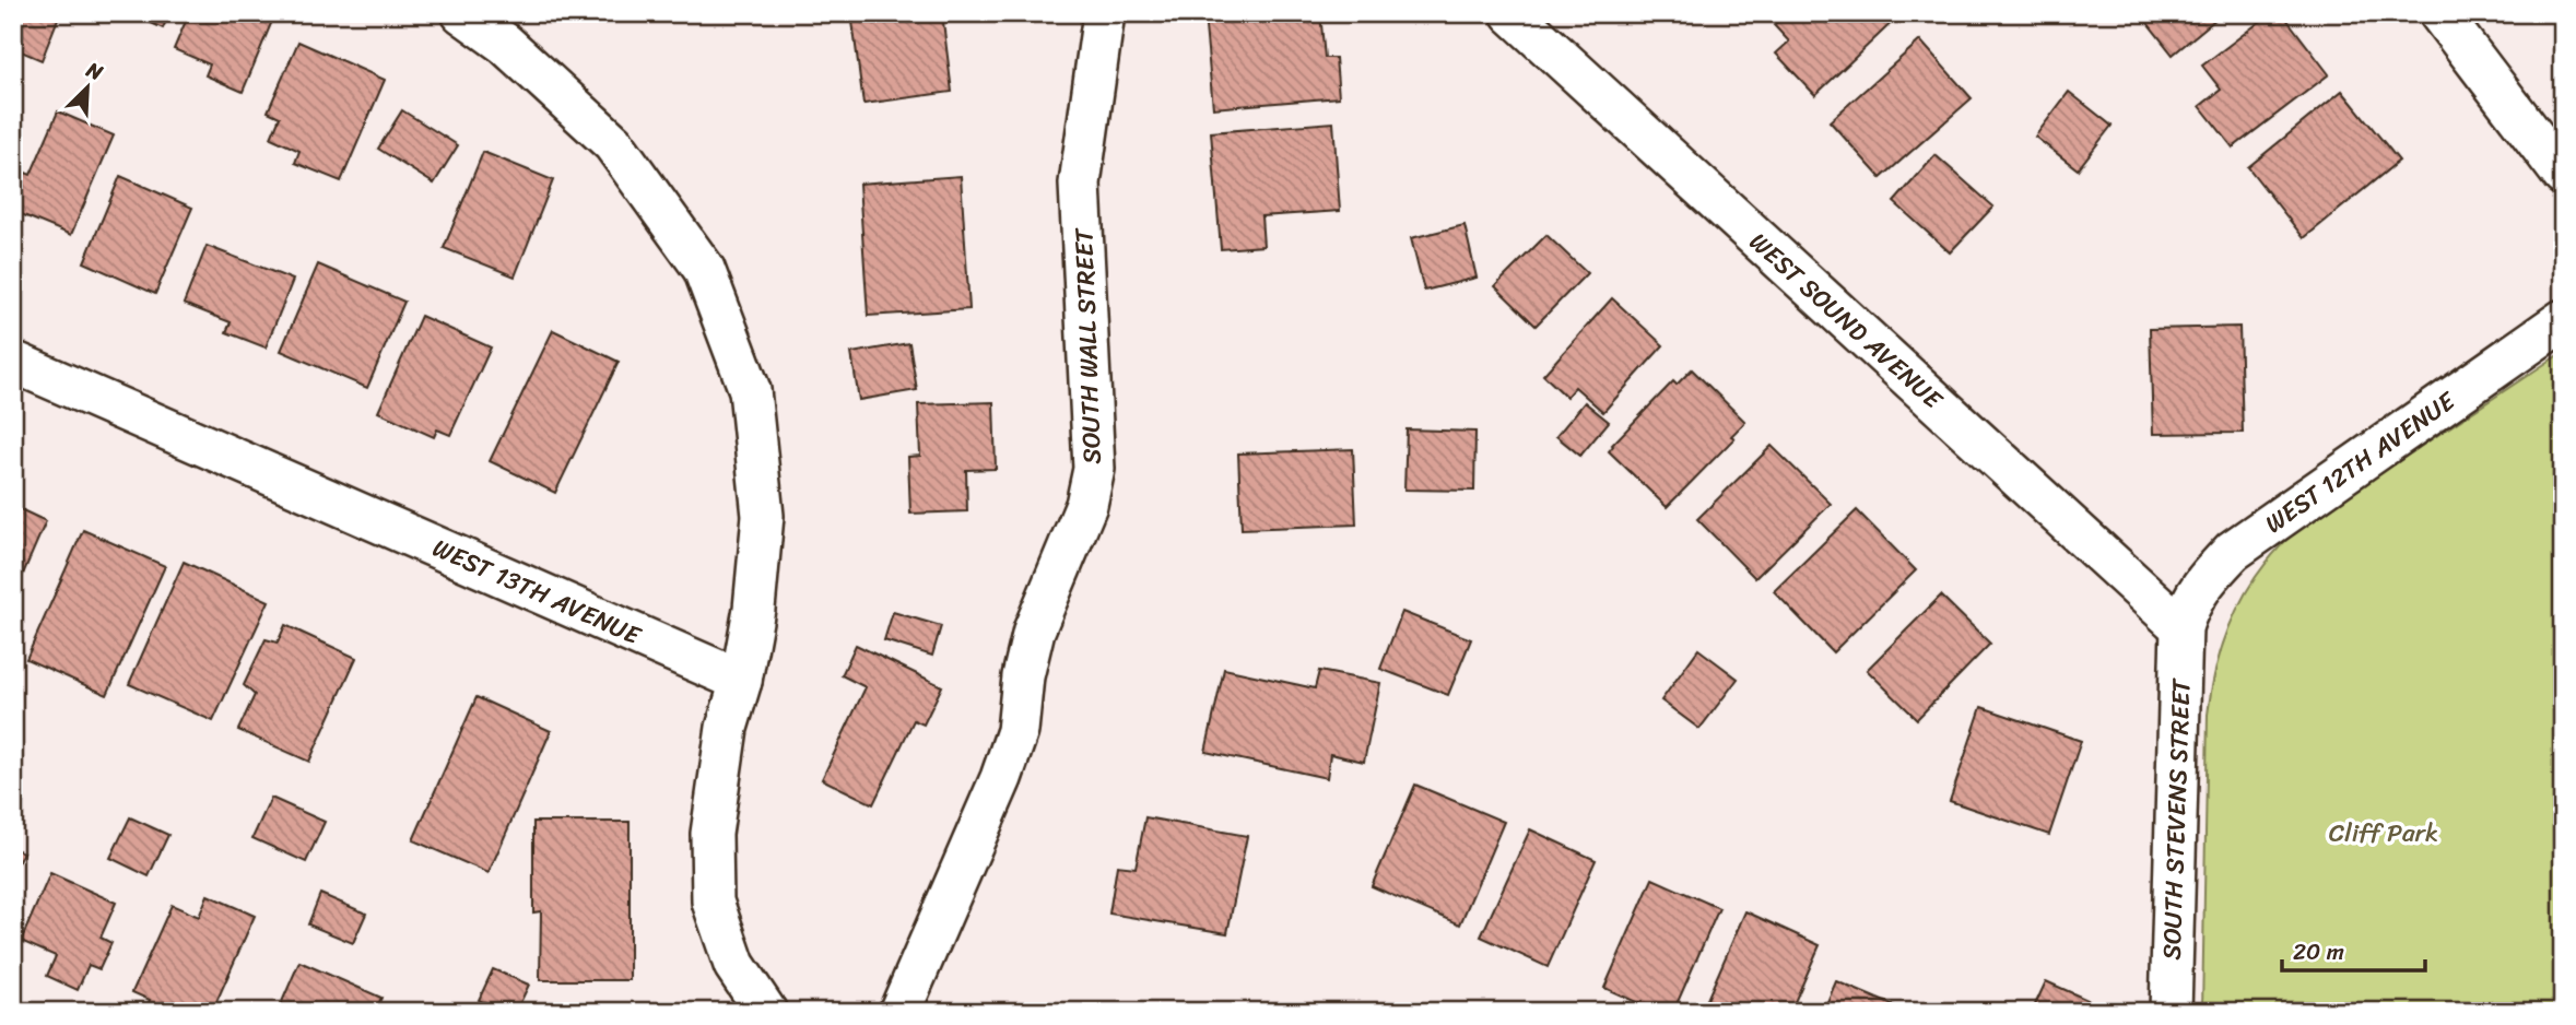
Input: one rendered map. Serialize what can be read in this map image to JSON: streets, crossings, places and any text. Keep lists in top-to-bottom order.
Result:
{
  "streets": {
    "street": [
      "WEST SOUND AVENUE",
      "SOUTH WALL STREET",
      "WEST 12TH AVENUE",
      "WEST 13TH AVENUE",
      "SOUTH STEVENS STREET"
    ]
  },
  "crossings": [
    ["WEST SOUND AVENUE", "WEST 12TH AVENUE"],
    ["WEST SOUND AVENUE", "SOUTH STEVENS STREET"],
    ["WEST 12TH AVENUE", "SOUTH STEVENS STREET"]
  ],
  "parks": ["Cliff Park"],
  "scale_bar": "20 m",
  "north": "top right"
}
